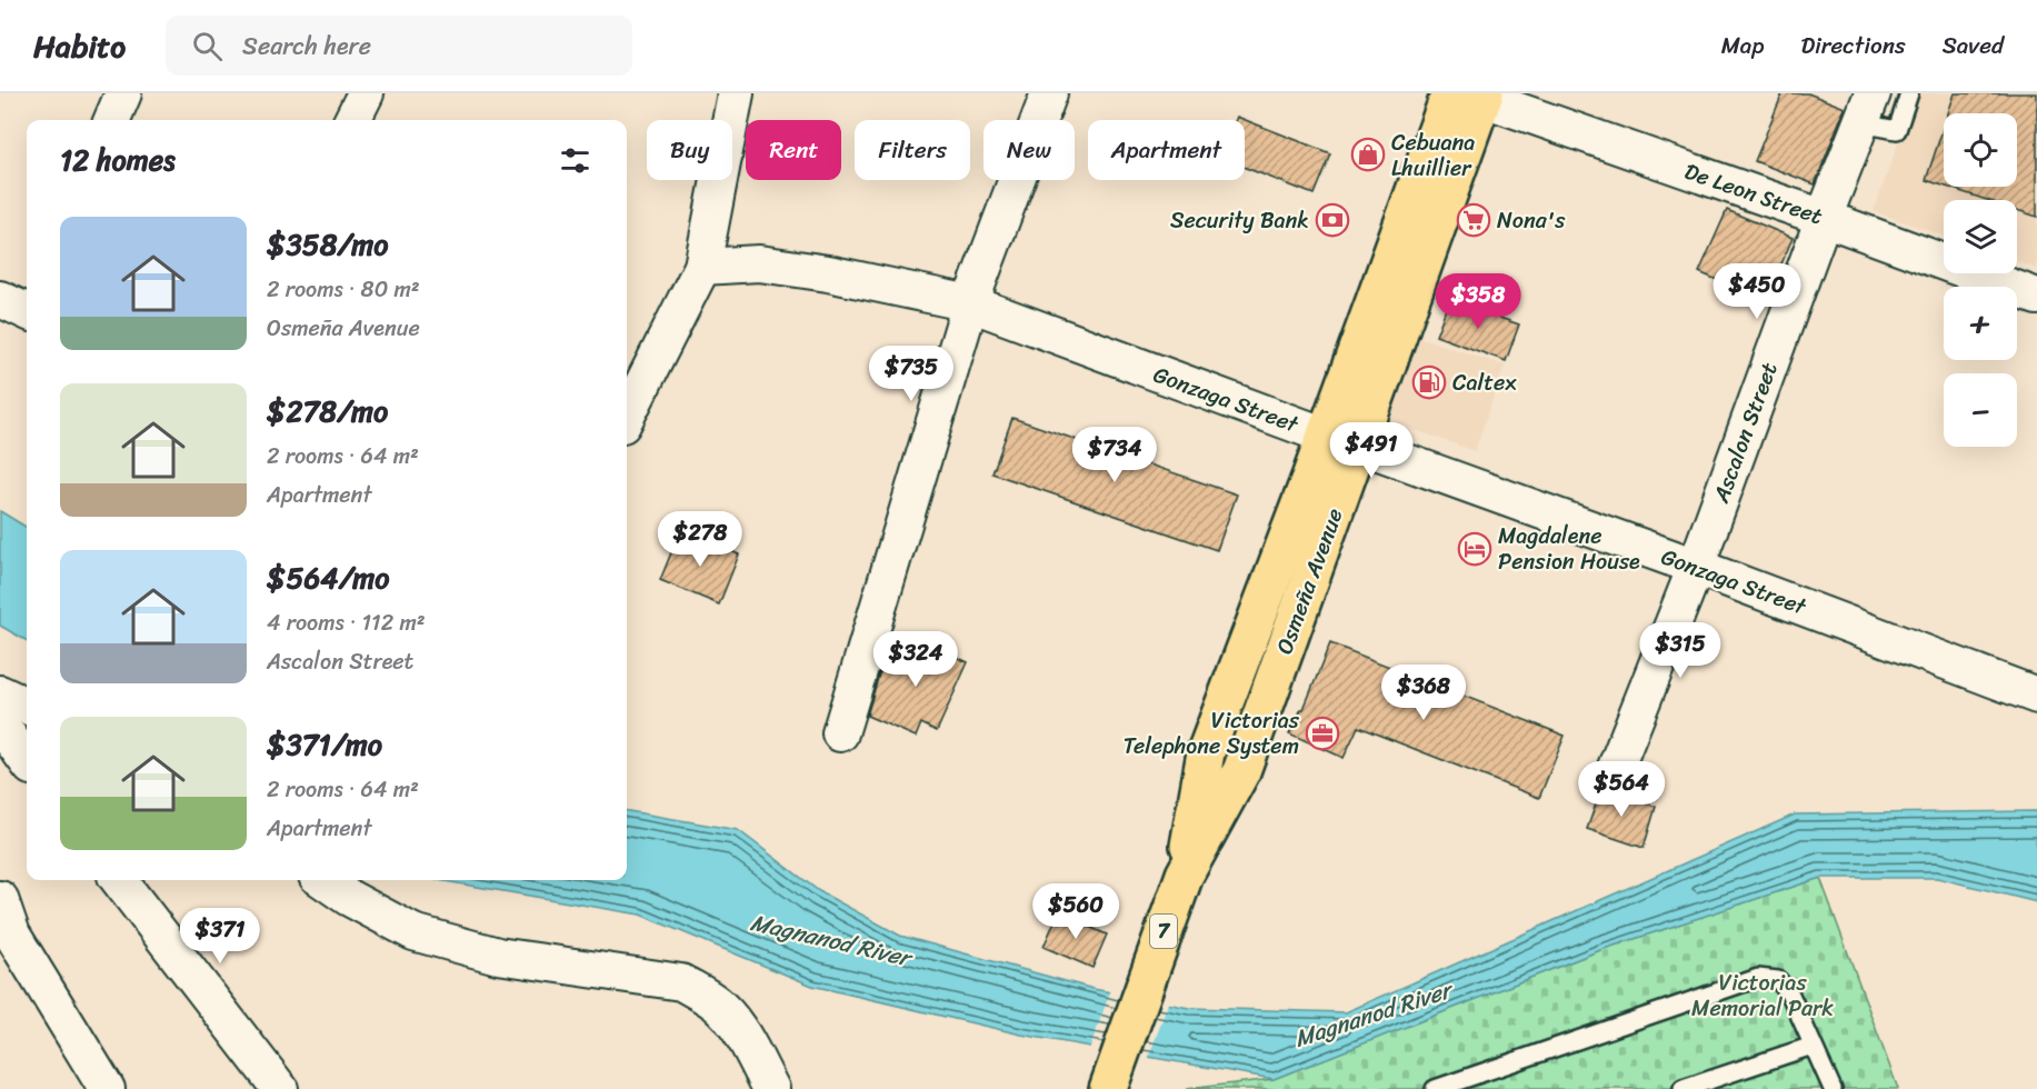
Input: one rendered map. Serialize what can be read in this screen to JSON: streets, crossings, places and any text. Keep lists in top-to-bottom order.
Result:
{
  "streets": {
    "main road": ["Osmeña Avenue", "7"],
    "street": ["De Leon Street", "Gonzaga Street", "Ascalon Street"]
  },
  "crossings": [
    ["De Leon Street", "Ascalon Street"],
    ["De Leon Street", "Osmeña Avenue"],
    ["Gonzaga Street", "Ascalon Street"],
    ["Gonzaga Street", "Osmeña Avenue"]
  ],
  "water": ["Magnanod River"],
  "parks": ["Victorias Memorial Park"],
  "places": {
    "shop": ["Cebuana Lhuillier"],
    "bank": ["Security Bank"],
    "supermarket": ["Nona's"],
    "fuel station": ["Caltex"],
    "hotel": ["Magdalene Pension House"],
    "office": ["Victorias Telephone System"]
  },
  "page": {
    "header": "Habito",
    "search": "Search here",
    "nav": ["Map", "Directions", "Saved"],
    "map_buttons": ["+", "−"],
    "chip": [
      "Buy",
      "Rent",
      "Filters",
      "New",
      "Apartment"
    ],
    "heading": "12 homes",
    "list": [
      {
        "name": "$358/mo",
        "note": "2 rooms · 80 m² · Osmeña Avenue"
      },
      {
        "name": "$278/mo",
        "note": "2 rooms · 64 m² · Apartment"
      },
      {
        "name": "$564/mo",
        "note": "4 rooms · 112 m² · Ascalon Street"
      },
      {
        "name": "$371/mo",
        "note": "2 rooms · 64 m² · Apartment"
      }
    ],
    "price": [
      "$450",
      "$358",
      "$735",
      "$491",
      "$734",
      "$278",
      "$315",
      "$324",
      "$368",
      "$564",
      "$560",
      "$371"
    ]
  }
}
